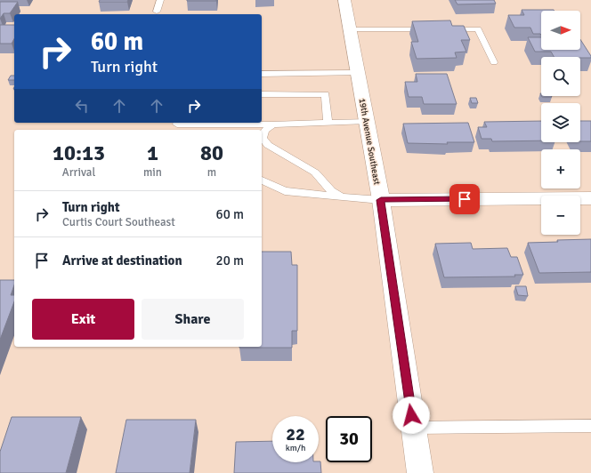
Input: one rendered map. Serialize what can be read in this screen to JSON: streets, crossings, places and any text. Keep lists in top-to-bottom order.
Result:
{
  "streets": {
    "street": ["19th Avenue Southeast"]
  },
  "north": "right",
  "page": {
    "map_buttons": ["+", "−"],
    "turn": ["60 m", "Turn right"],
    "eta": [
      "10:13",
      "Arrival",
      "1",
      "min",
      "80",
      "m"
    ],
    "list": [
      {
        "name": "Turn right",
        "note": "Curtis Court Southeast",
        "value": "60 m"
      },
      {
        "name": "Arrive at destination",
        "value": "20 m"
      }
    ],
    "buttons": ["Exit", "Share"],
    "speed": "22 km/h",
    "limit": "30"
  }
}
